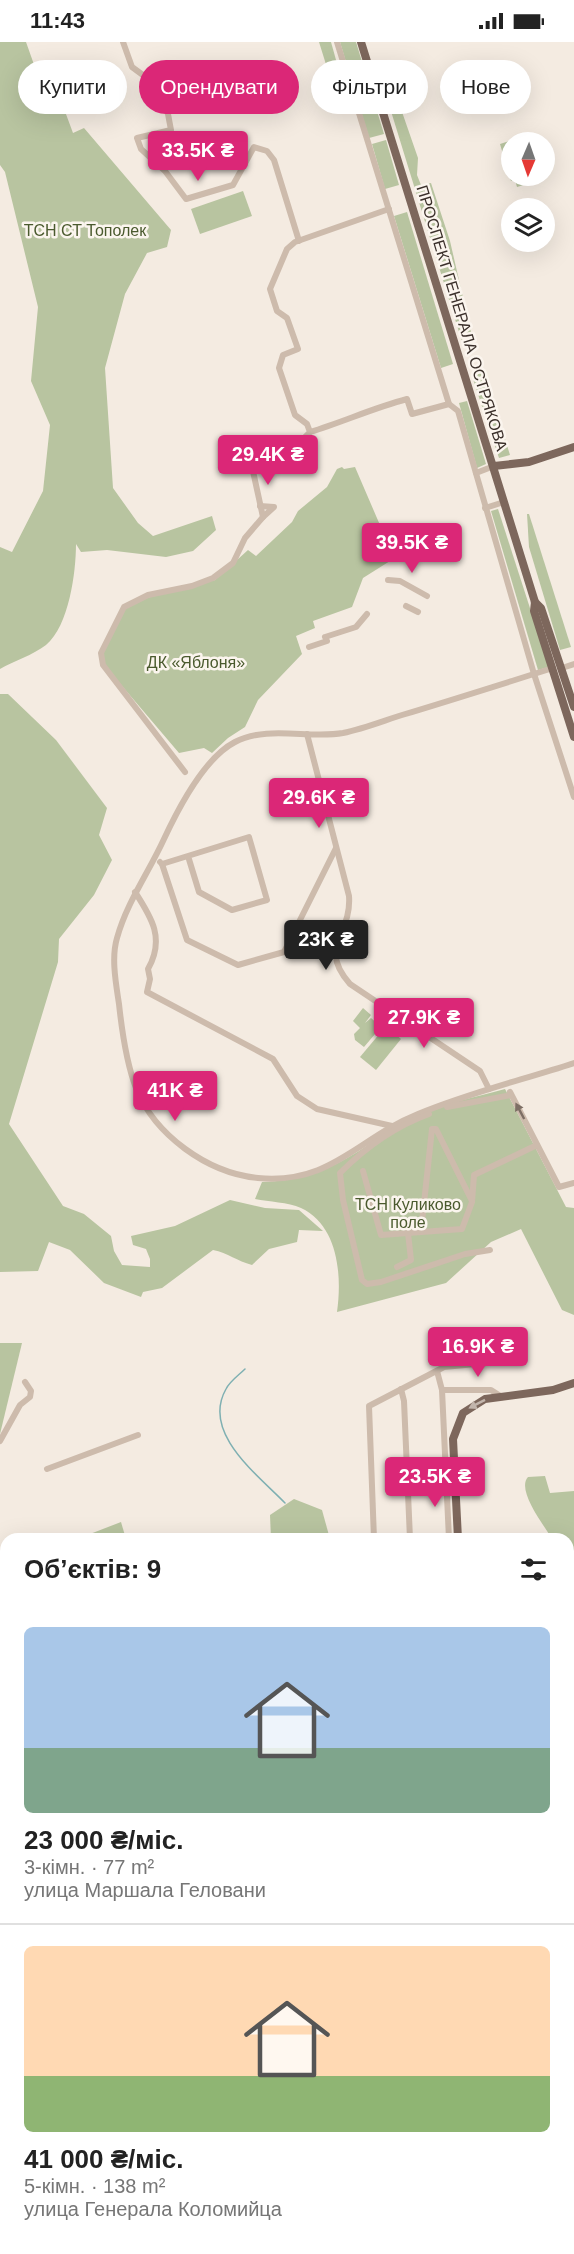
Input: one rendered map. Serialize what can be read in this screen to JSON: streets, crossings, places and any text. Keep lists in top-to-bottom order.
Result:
{
  "streets": {
    "main road": ["ПРОСПЕКТ ГЕНЕРАЛА ОСТРЯКОВА"]
  },
  "parks": ["ТСН СТ Тополек", "ДК «Яблоня»", "ТСН Куликово поле"],
  "north": "bottom",
  "page": {
    "status": "11:43",
    "chip": [
      "Купити",
      "Орендувати",
      "Фільтри",
      "Нове"
    ],
    "price": [
      "33.5K ₴",
      "29.4K ₴",
      "39.5K ₴",
      "29.6K ₴",
      "23K ₴",
      "27.9K ₴",
      "41K ₴",
      "16.9K ₴",
      "23.5K ₴"
    ],
    "heading": "Об’єктів: 9",
    "list": [
      {
        "name": "23 000 ₴/міс.",
        "note": "3-кімн. · 77 m² · улица Маршала Геловани"
      },
      {
        "name": "41 000 ₴/міс.",
        "note": "5-кімн. · 138 m² · улица Генерала Коломийца"
      }
    ]
  }
}
